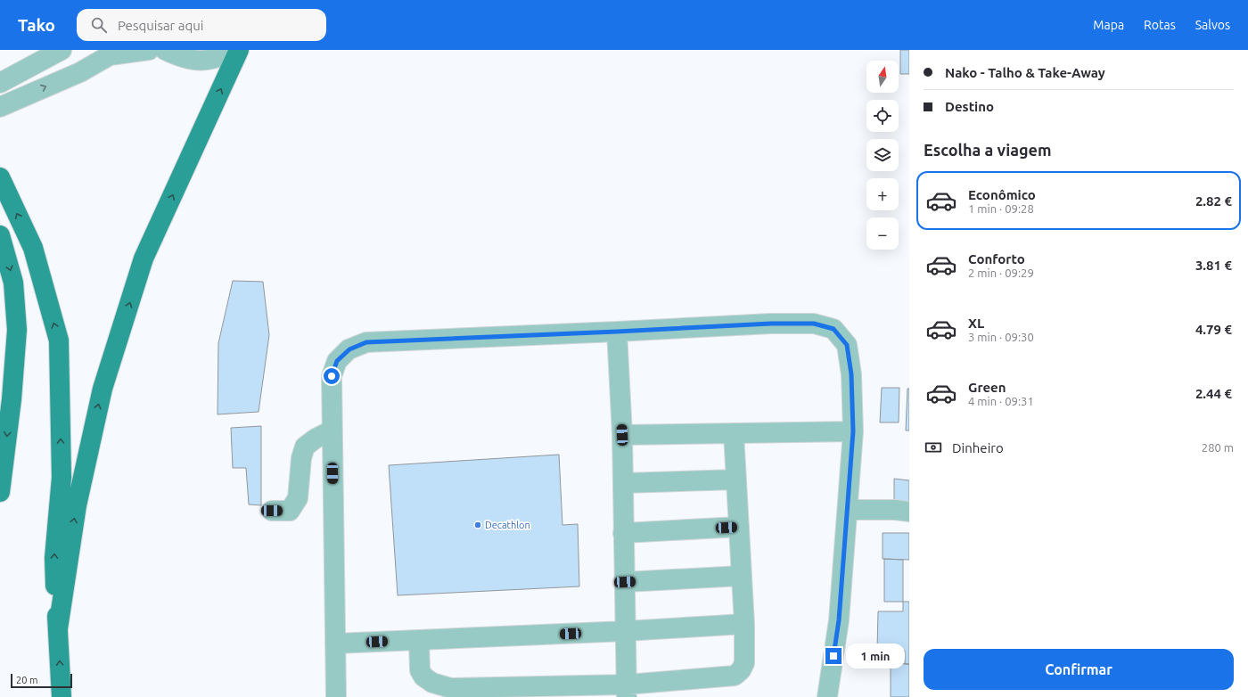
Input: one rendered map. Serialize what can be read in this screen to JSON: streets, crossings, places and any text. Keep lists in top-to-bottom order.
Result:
{
  "places": ["Decathlon"],
  "scale_bar": "20 m",
  "north": "top",
  "page": {
    "header": "Tako",
    "search": "Pesquisar aqui",
    "nav": ["Mapa", "Rotas", "Salvos"],
    "banner": ["Nako - Talho & Take-Away", "Destino"],
    "map_buttons": ["+", "−"],
    "heading": "Escolha a viagem",
    "list": [
      {
        "name": "Econômico",
        "note": "1 min · 09:28",
        "value": "2.82 €"
      },
      {
        "name": "Conforto",
        "note": "2 min · 09:29",
        "value": "3.81 €"
      },
      {
        "name": "XL",
        "note": "3 min · 09:30",
        "value": "4.79 €"
      },
      {
        "name": "Green",
        "note": "4 min · 09:31",
        "value": "2.44 €"
      }
    ],
    "pay": ["Dinheiro", "280 m"],
    "buttons": "Confirmar",
    "bubble": "1 min",
    "scale": "20 m"
  }
}
